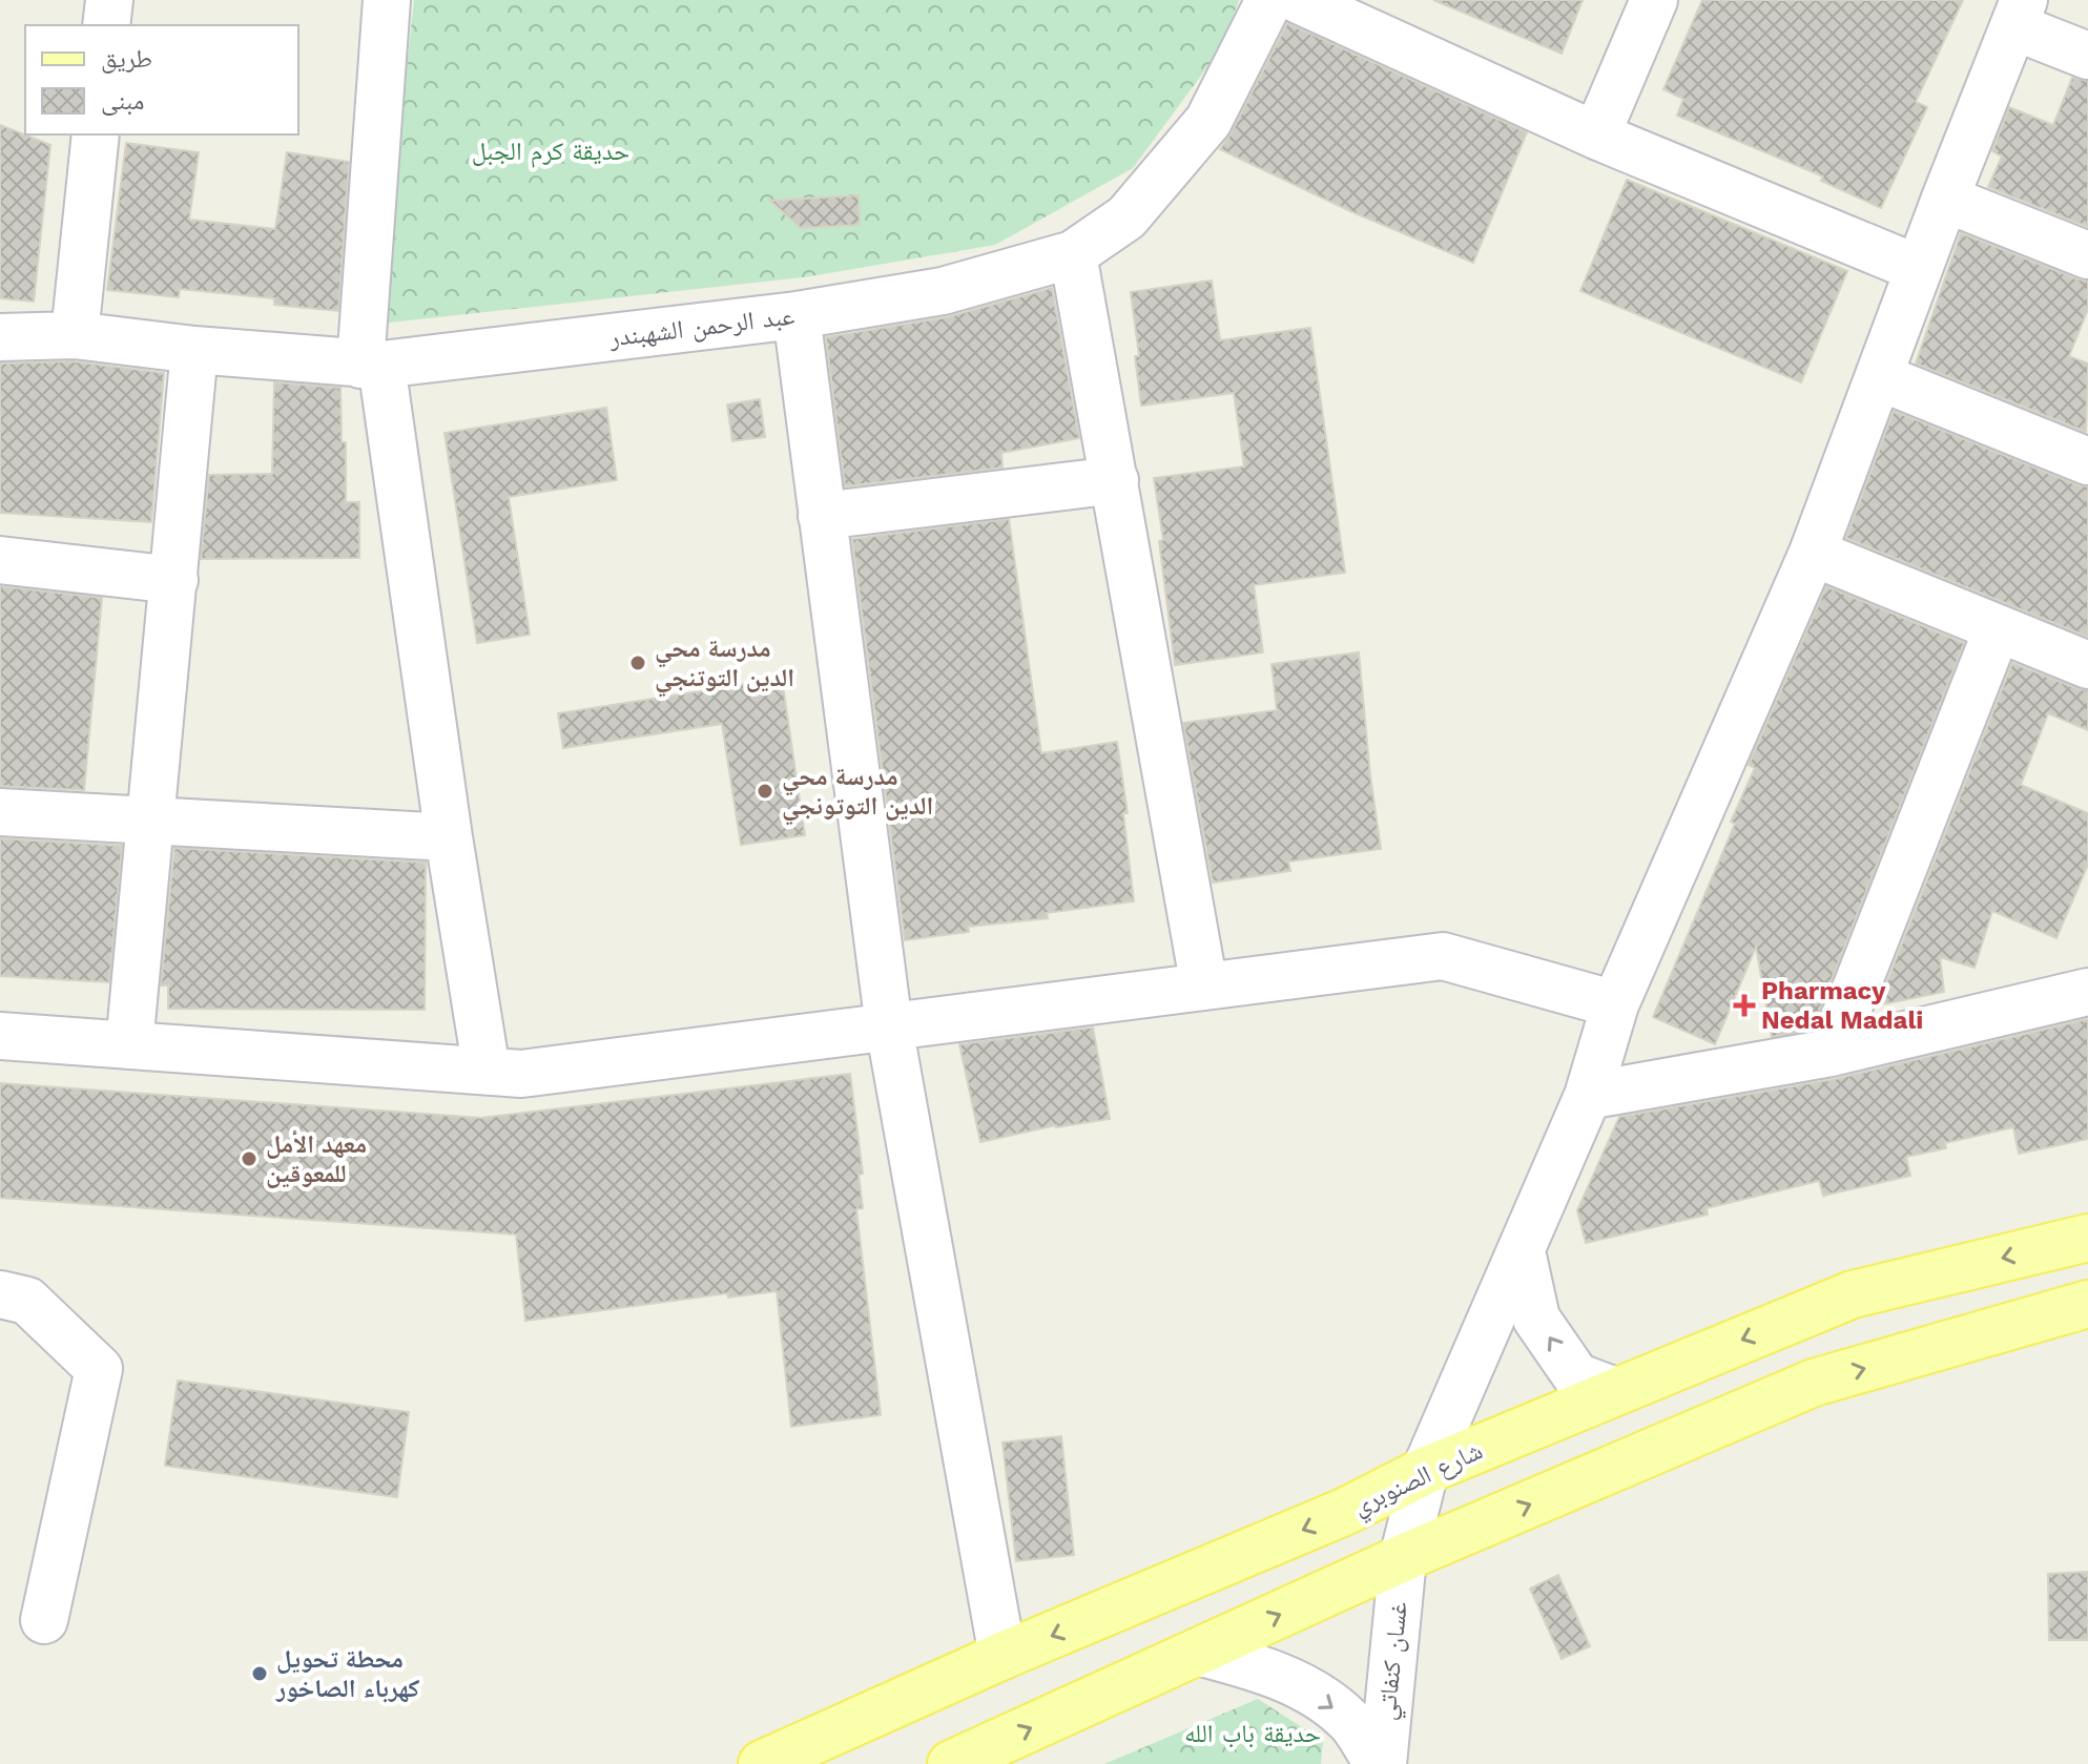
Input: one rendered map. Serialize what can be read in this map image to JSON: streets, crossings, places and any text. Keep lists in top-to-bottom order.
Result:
{
  "streets": {
    "main road": ["شارع الصنوبري"],
    "street": ["عبد الرحمن الشهبندر", "غسان كنفاتي"]
  },
  "crossings": [
    ["شارع الصنوبري", "غسان كنفاتي"]
  ],
  "parks": ["حديقة كرم الجبل", "حديقة باب الله"],
  "places": {
    "other": [
      "مدرسة محي الدين التوتنجي",
      "مدرسة محي الدين التوتونجي",
      "معهد الأمل للمعوقين",
      "محطة تحويل كهرباء الصاخور"
    ],
    "health": ["Pharmacy Nedal Madali"]
  },
  "legend": ["طريق", "مبنى"]
}
